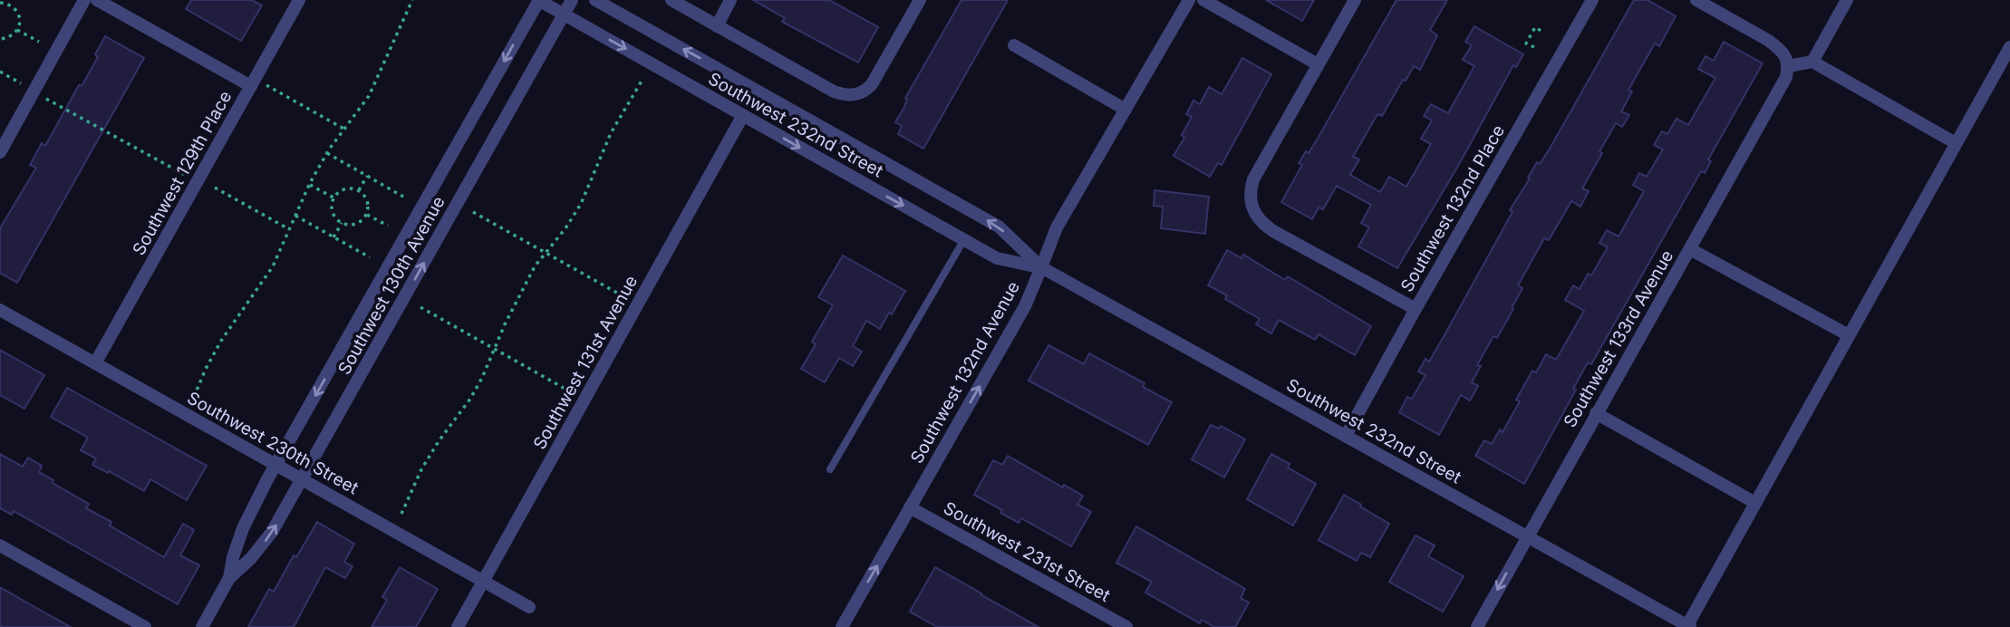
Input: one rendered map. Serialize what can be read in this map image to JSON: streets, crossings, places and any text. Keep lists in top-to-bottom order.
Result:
{
  "streets": {
    "street": [
      "Southwest 232nd Street",
      "Southwest 129th Place",
      "Southwest 132nd Place",
      "Southwest 130th Avenue",
      "Southwest 133rd Avenue",
      "Southwest 131st Avenue",
      "Southwest 132nd Avenue",
      "Southwest 230th Street",
      "Southwest 231st Street"
    ]
  },
  "crossings": [
    ["Southwest 232nd Street", "Southwest 132nd Place"],
    ["Southwest 232nd Street", "Southwest 130th Avenue"],
    ["Southwest 232nd Street", "Southwest 133rd Avenue"],
    ["Southwest 232nd Street", "Southwest 131st Avenue"],
    ["Southwest 232nd Street", "Southwest 132nd Avenue"],
    ["Southwest 129th Place", "Southwest 230th Street"],
    ["Southwest 130th Avenue", "Southwest 230th Street"],
    ["Southwest 131st Avenue", "Southwest 230th Street"],
    ["Southwest 132nd Avenue", "Southwest 231st Street"]
  ],
  "one_way": ["Southwest 132nd Avenue"]
}
